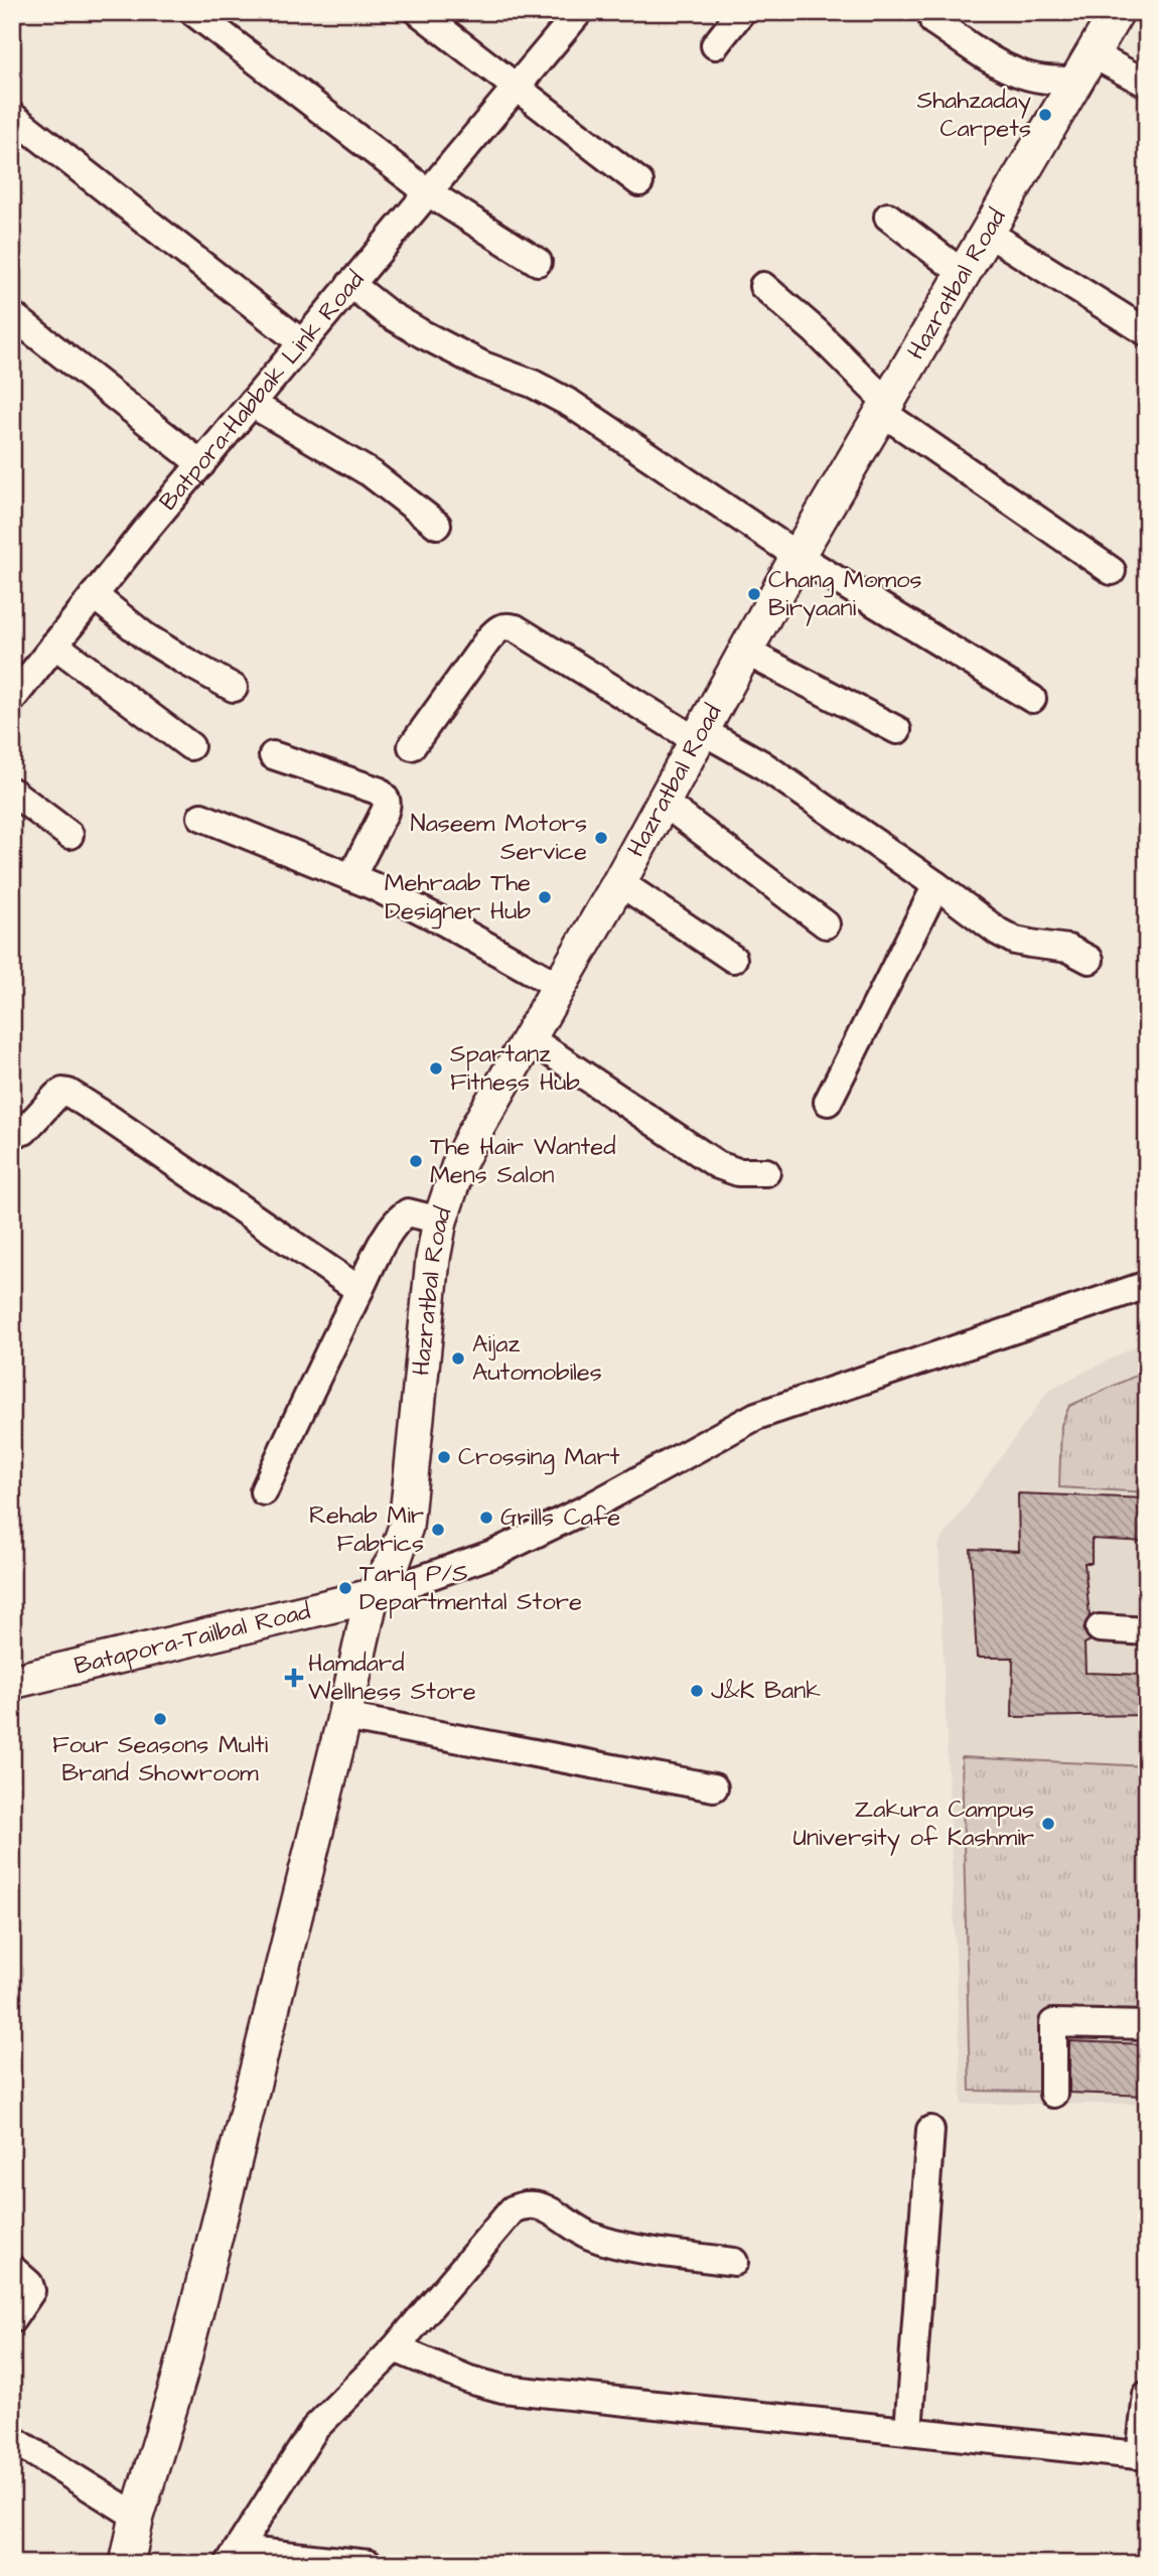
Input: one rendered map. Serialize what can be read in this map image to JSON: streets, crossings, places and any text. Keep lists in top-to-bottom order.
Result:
{
  "streets": {
    "main road": ["Hazratbal Road", "Batapora-Tailbal Road"],
    "street": ["Batpora-Habbak Link Road"]
  },
  "crossings": [
    ["Hazratbal Road", "Batapora-Tailbal Road"]
  ],
  "places": {
    "other": [
      "Shahzaday Carpets",
      "Chang Momos Biryaani",
      "Naseem Motors Service",
      "Mehraab The Designer Hub",
      "Spartanz Fitness Hub",
      "The Hair Wanted Mens Salon",
      "Aijaz Automobiles",
      "Crossing Mart",
      "Grills Cafe",
      "Rehab Mir Fabrics",
      "Tariq P/S Departmental Store",
      "J&K Bank",
      "Four Seasons Multi Brand Showroom",
      "Zakura Campus University of Kashmir"
    ],
    "health": ["Hamdard Wellness Store"]
  }
}
